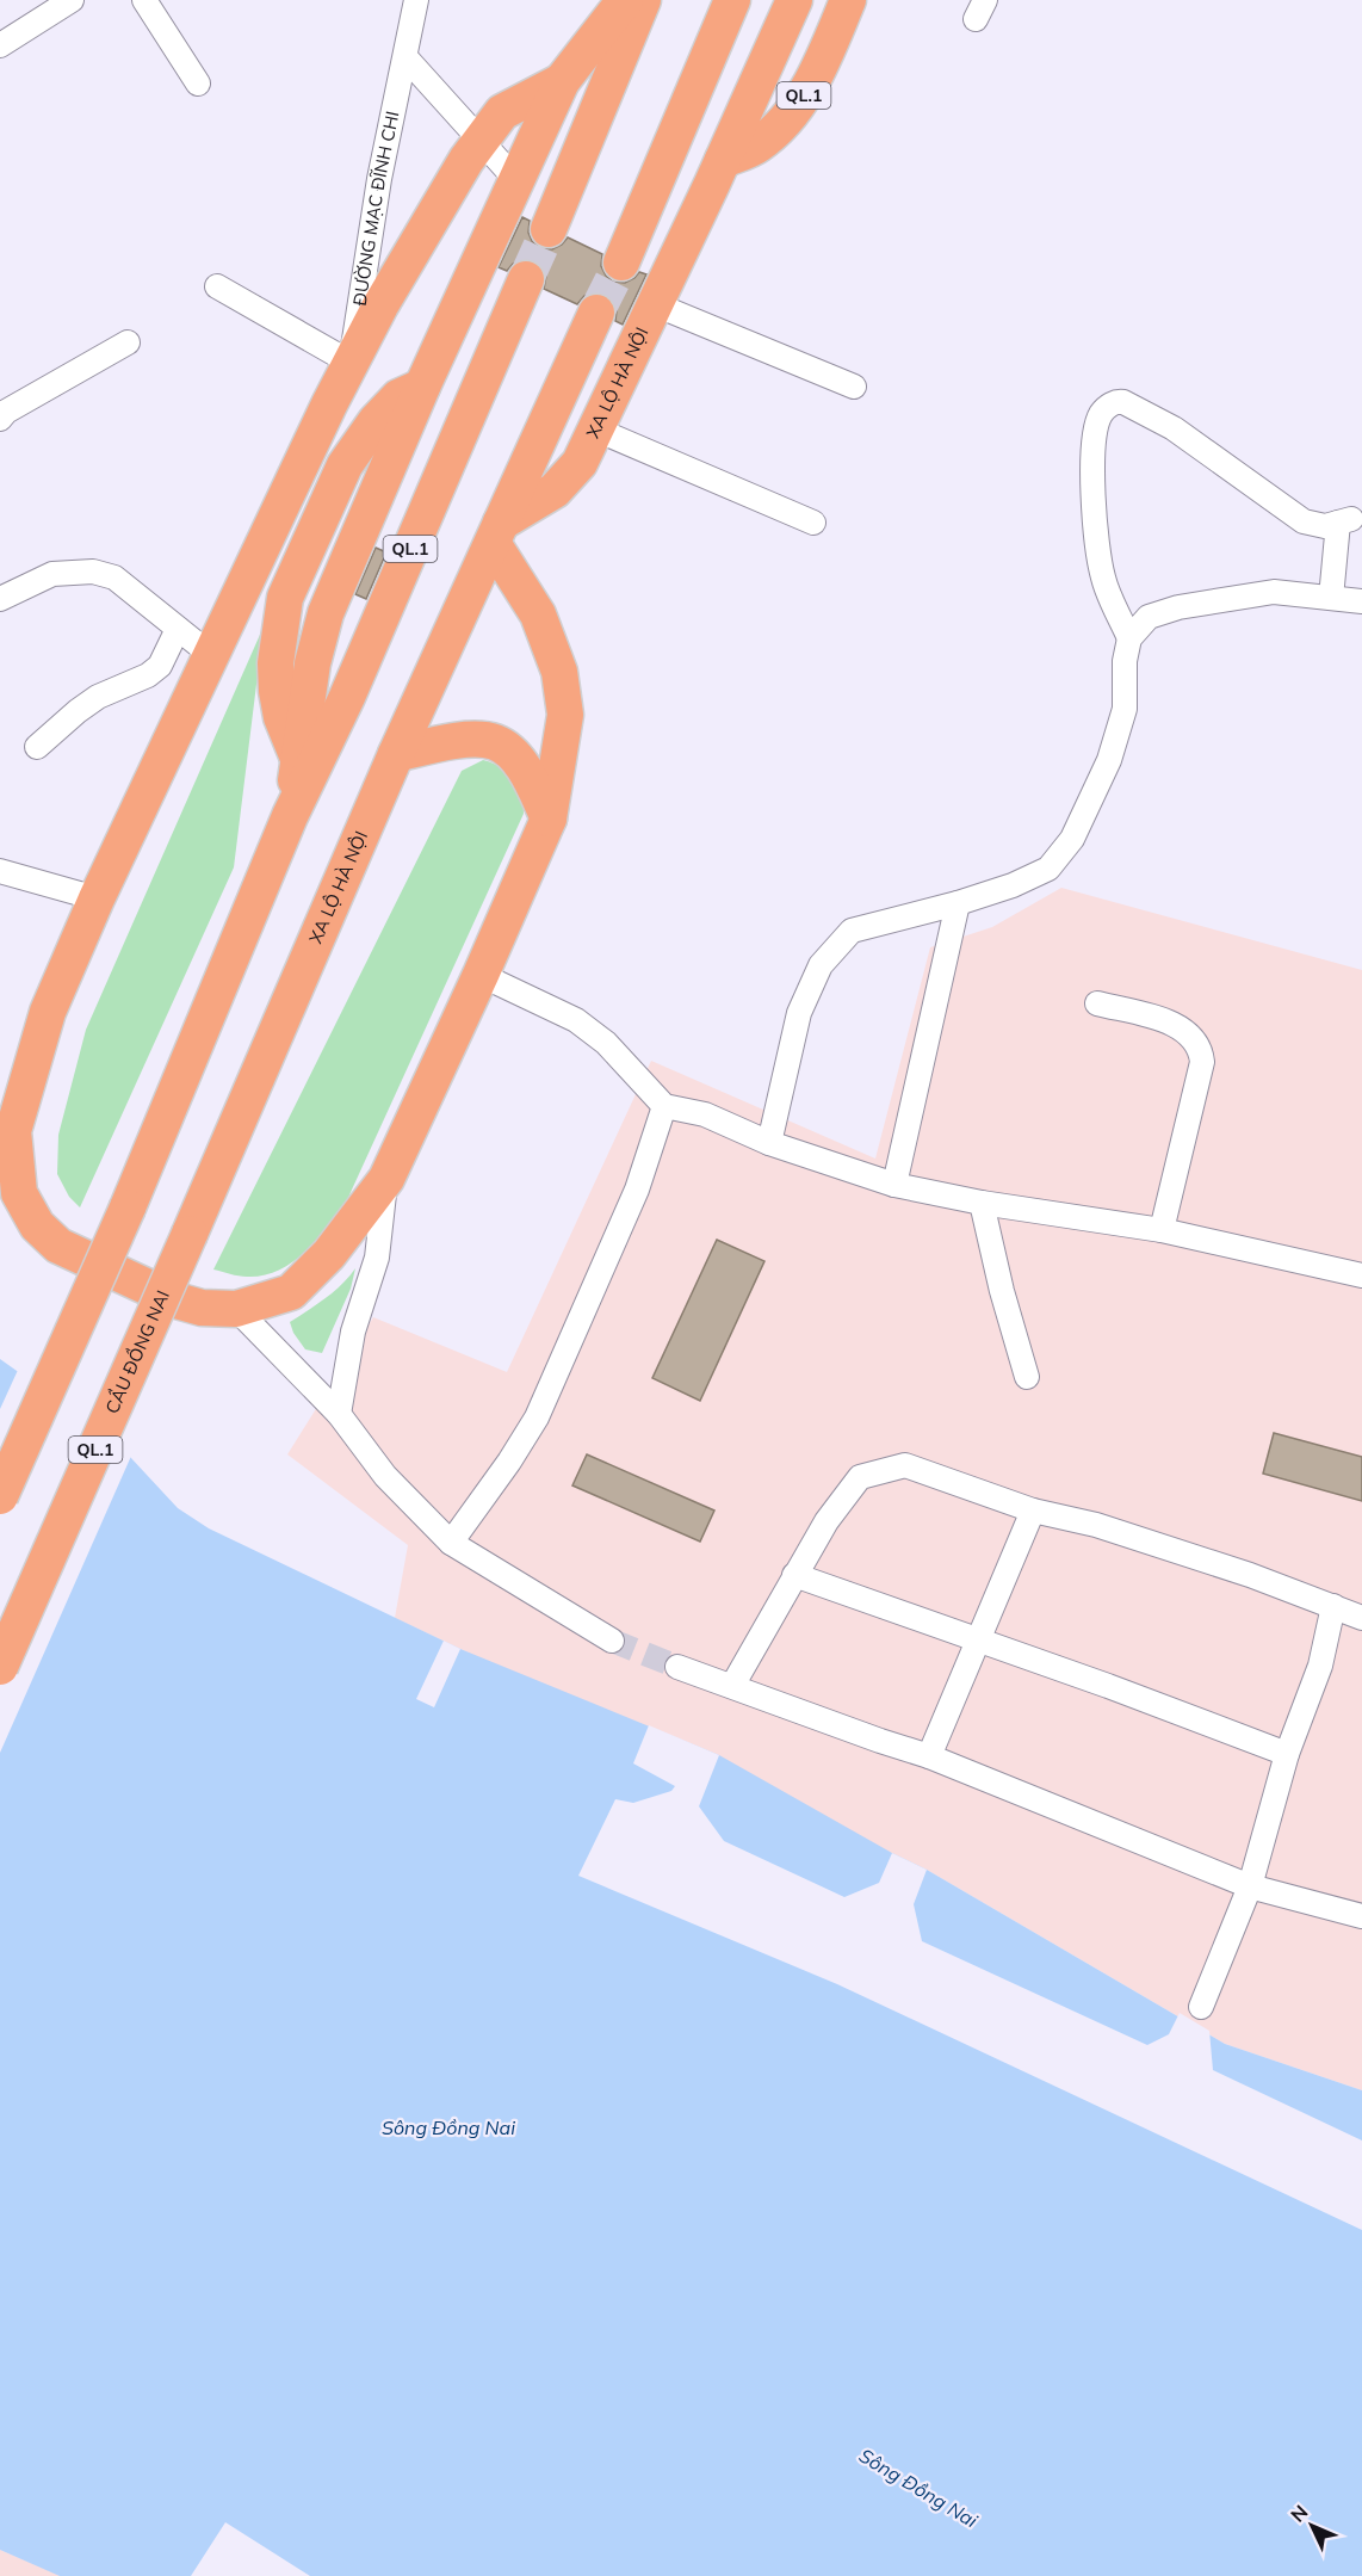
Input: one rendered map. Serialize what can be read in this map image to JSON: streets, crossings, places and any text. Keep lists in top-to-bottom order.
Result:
{
  "streets": {
    "highway": ["QL.1", "XA LỘ HÀ NỘI", "CẦU ĐỒNG NAI"],
    "street": ["ĐƯỜNG MẠC ĐĨNH CHI"]
  },
  "crossings": [
    ["QL.1", "ĐƯỜNG MẠC ĐĨNH CHI"],
    ["QL.1", "XA LỘ HÀ NỘI"],
    ["XA LỘ HÀ NỘI", "CẦU ĐỒNG NAI"]
  ],
  "water": ["Sông Đồng Nai"],
  "north": "top left"
}
